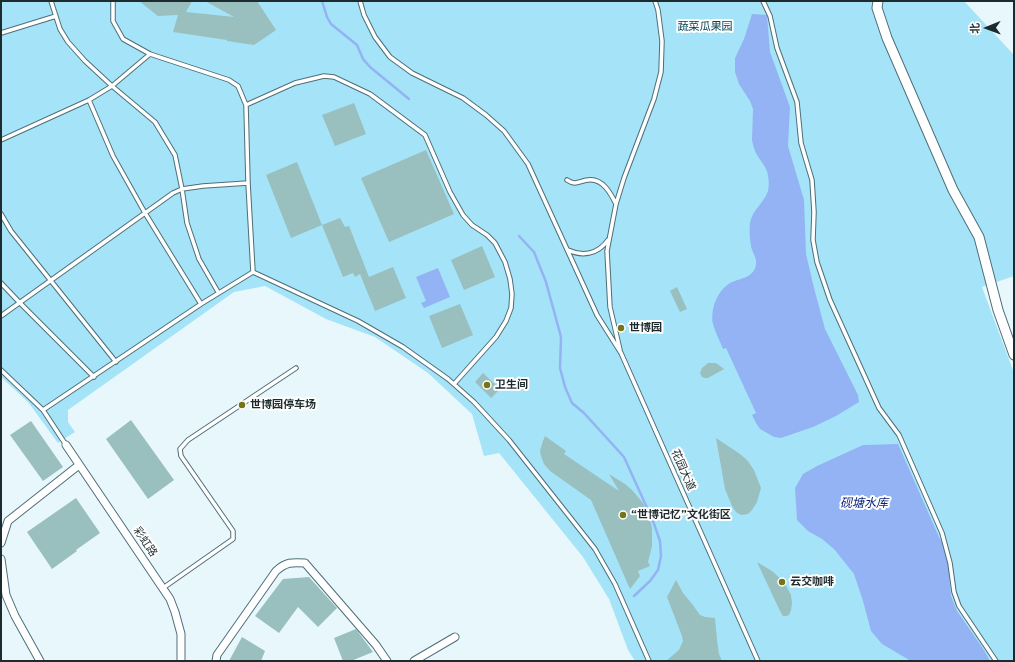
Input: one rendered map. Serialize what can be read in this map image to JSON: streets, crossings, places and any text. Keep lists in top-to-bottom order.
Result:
{
  "streets": {
    "street": ["彩虹路"],
    "lane": ["花园大道"]
  },
  "water": ["砚塘水库"],
  "parks": ["蔬菜瓜果园"],
  "places": [
    "世博园",
    "卫生间",
    "世博园停车场",
    "“世博记忆”文化街区",
    "云交咖啡"
  ],
  "north": "left"
}
